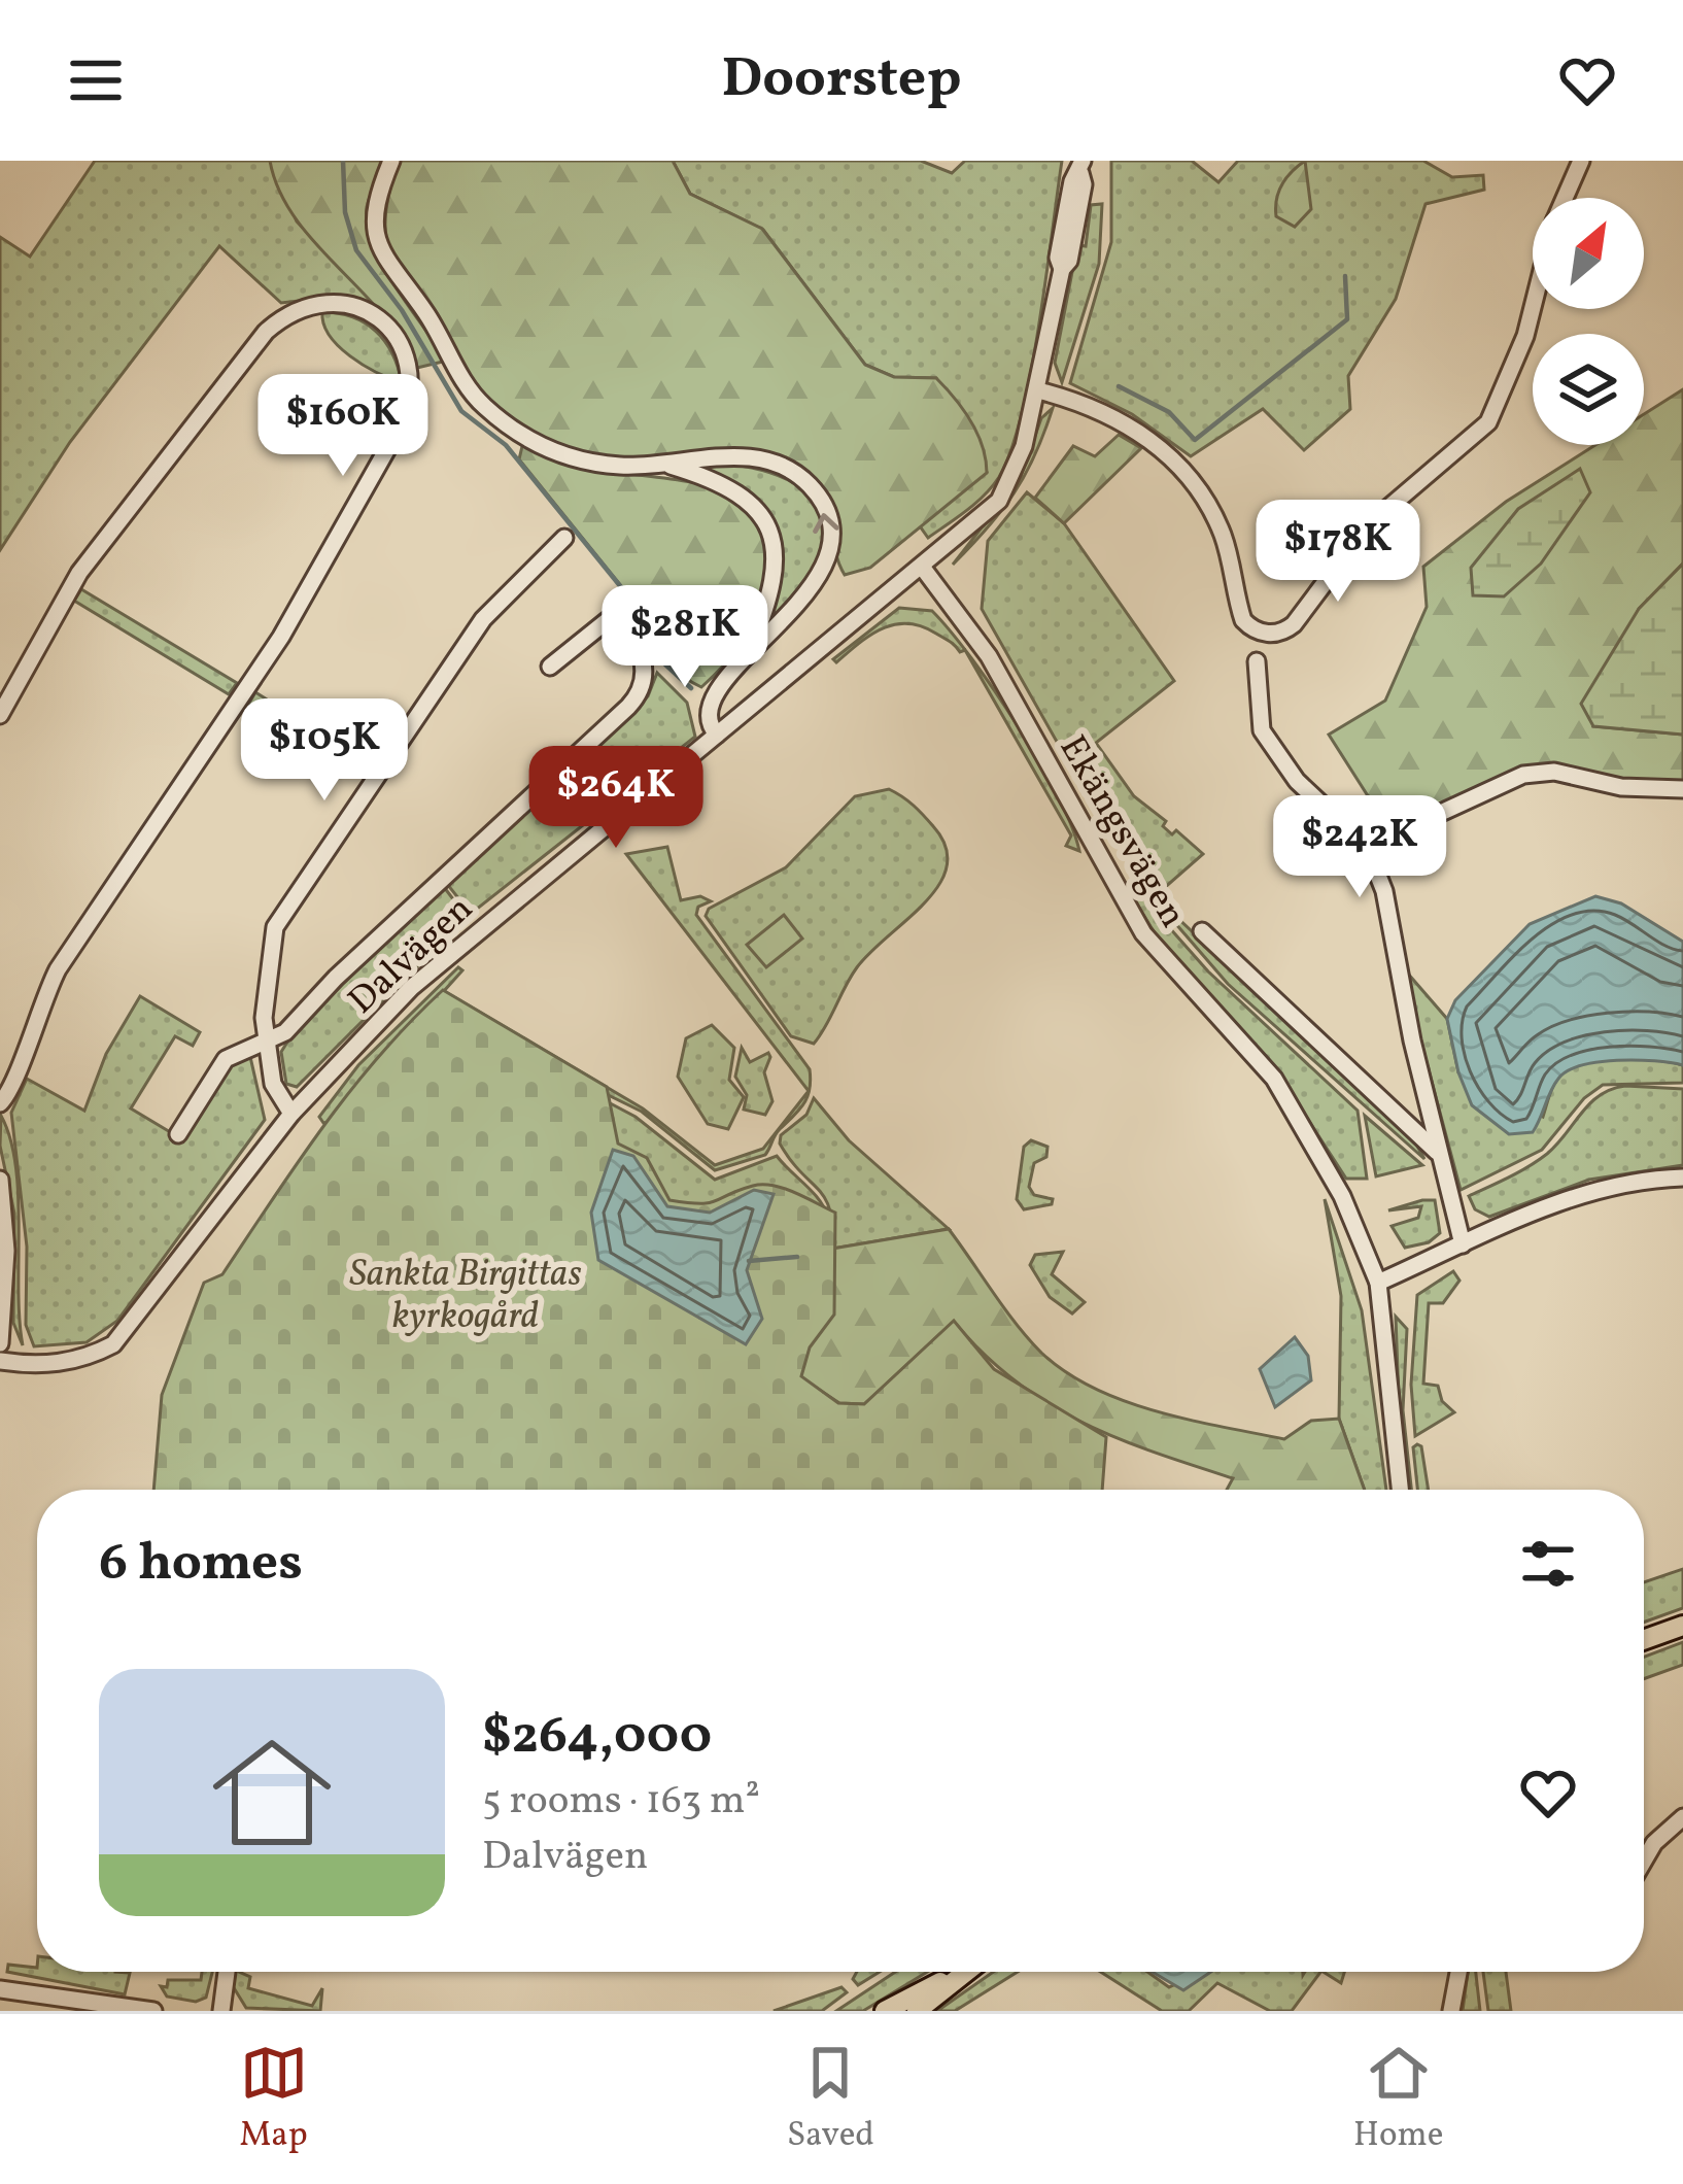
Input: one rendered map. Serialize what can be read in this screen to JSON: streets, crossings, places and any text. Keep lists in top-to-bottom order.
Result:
{
  "streets": {
    "street": ["Ekängsvägen", "Dalvägen"]
  },
  "crossings": [
    ["Ekängsvägen", "Dalvägen"]
  ],
  "parks": ["Sankta Birgittas kyrkogård"],
  "north": "top right",
  "page": {
    "header": "Doorstep",
    "price": [
      "$160K",
      "$178K",
      "$281K",
      "$105K",
      "$264K",
      "$242K"
    ],
    "heading": "6 homes",
    "list": [
      {
        "name": "$264,000",
        "note": "5 rooms · 163 m² · Dalvägen"
      }
    ],
    "tabs": ["Map", "Saved", "Home"]
  }
}
